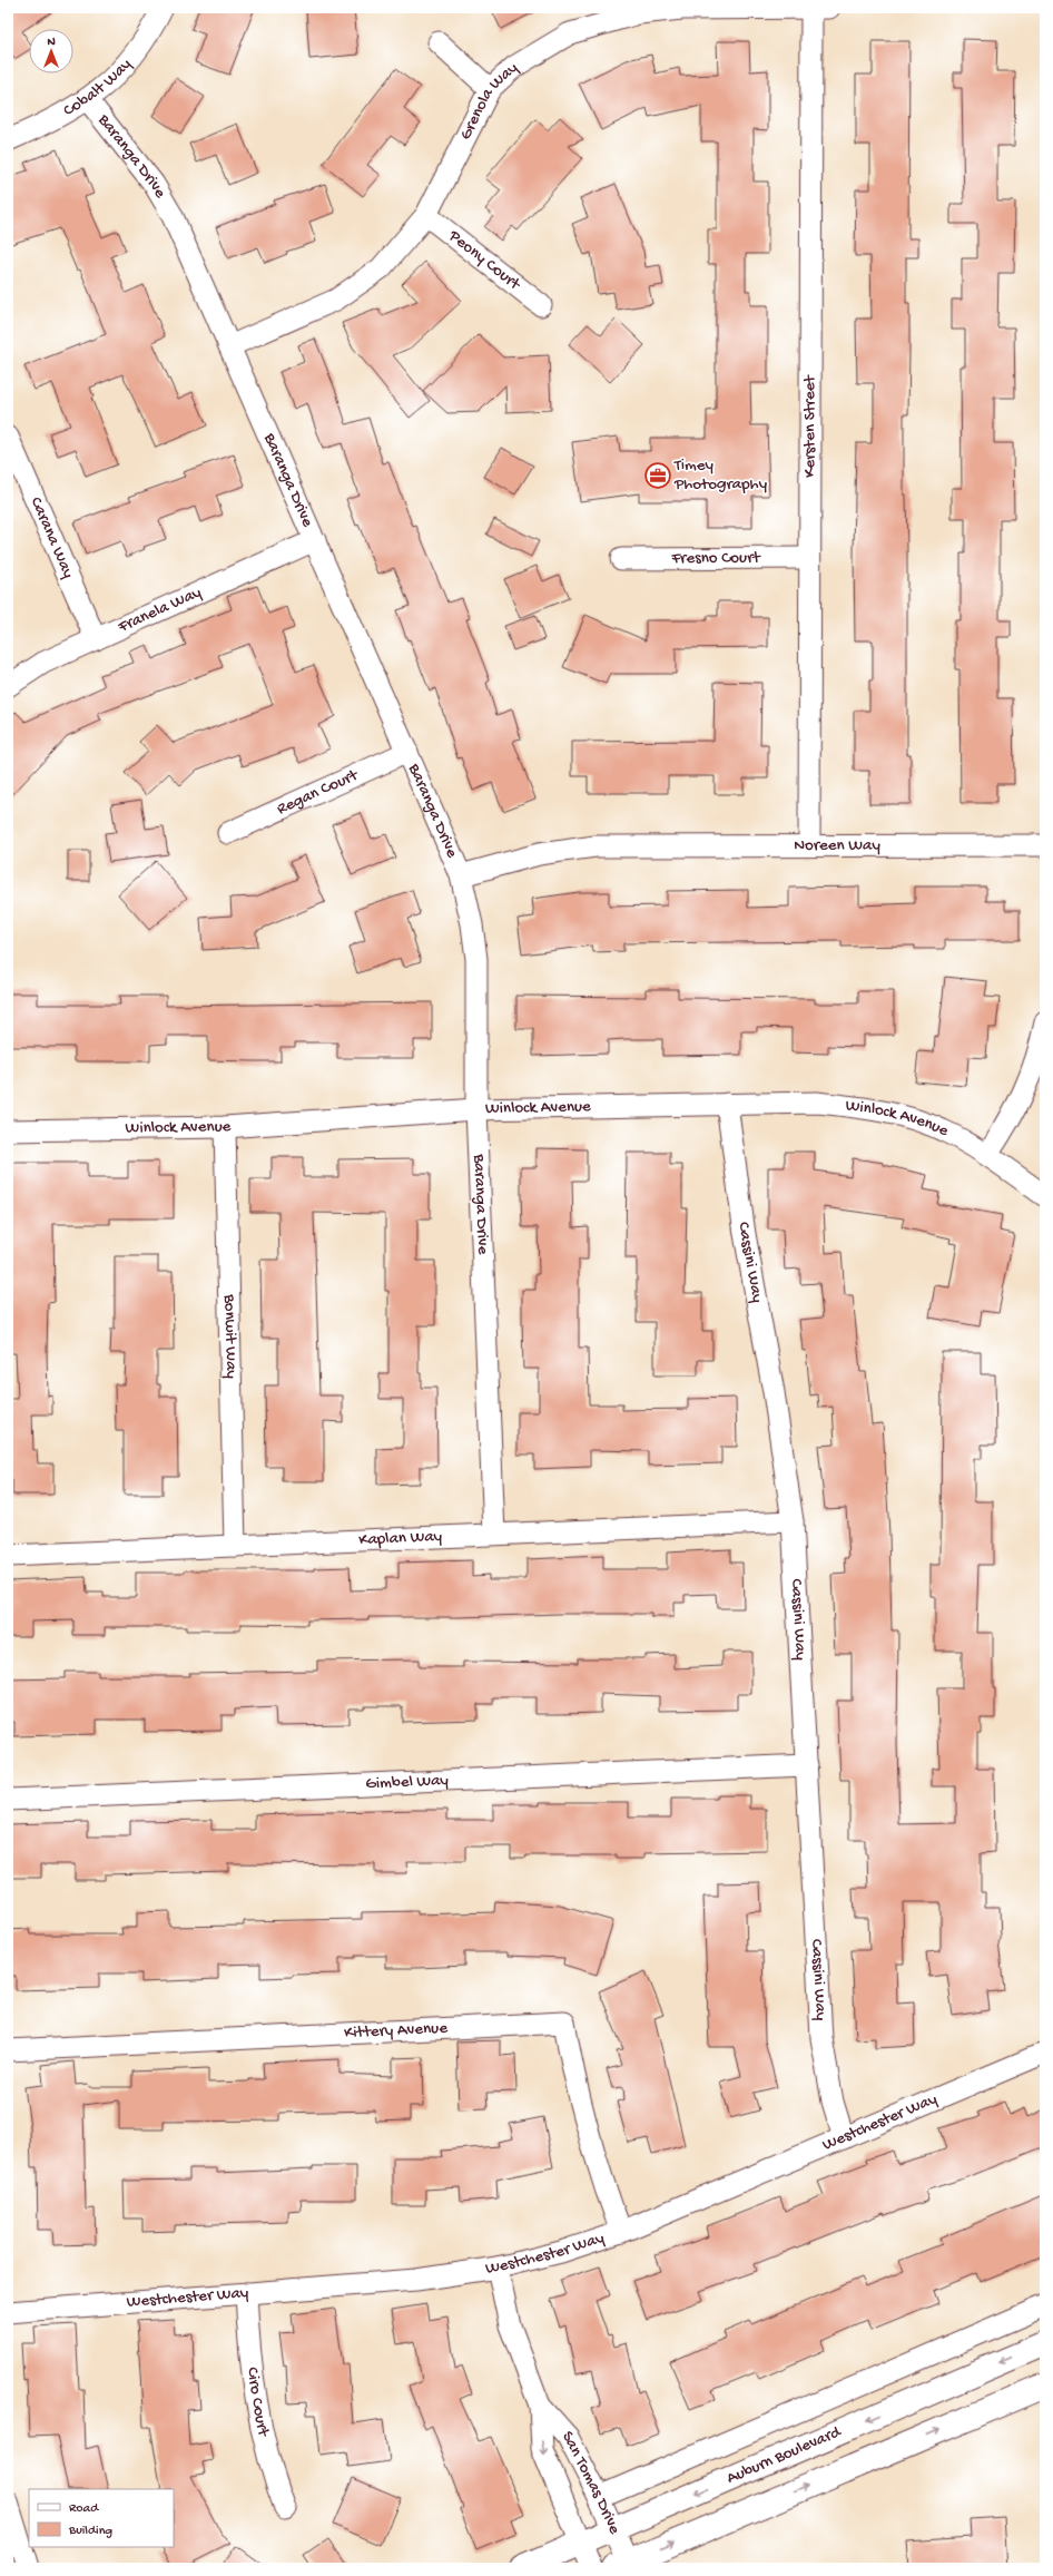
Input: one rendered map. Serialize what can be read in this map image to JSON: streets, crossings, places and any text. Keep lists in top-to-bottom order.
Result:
{
  "streets": {
    "main road": ["Auburn Boulevard"],
    "street": [
      "Cobalt Way",
      "Grenola Way",
      "Baranga Drive",
      "Peony Court",
      "Kersten Street",
      "Carana Way",
      "Fresno Court",
      "Franela Way",
      "Regan Court",
      "Noreen Way",
      "Winlock Avenue",
      "Cassini Way",
      "Bonwit Way",
      "Kaplan Way",
      "Gimbel Way",
      "Kittery Avenue",
      "Westchester Way",
      "Ciro Court",
      "San Tomas Drive"
    ]
  },
  "crossings": [
    ["Cobalt Way", "Baranga Drive"],
    ["Grenola Way", "Baranga Drive"],
    ["Grenola Way", "Peony Court"],
    ["Grenola Way", "Kersten Street"],
    ["Baranga Drive", "Franela Way"],
    ["Baranga Drive", "Regan Court"],
    ["Baranga Drive", "Noreen Way"],
    ["Baranga Drive", "Winlock Avenue"],
    ["Baranga Drive", "Kaplan Way"],
    ["Kersten Street", "Fresno Court"],
    ["Kersten Street", "Noreen Way"],
    ["Carana Way", "Franela Way"],
    ["Winlock Avenue", "Cassini Way"],
    ["Winlock Avenue", "Bonwit Way"],
    ["Cassini Way", "Kaplan Way"],
    ["Cassini Way", "Gimbel Way"],
    ["Cassini Way", "Westchester Way"],
    ["Bonwit Way", "Kaplan Way"],
    ["Kittery Avenue", "Westchester Way"],
    ["Westchester Way", "Ciro Court"],
    ["Westchester Way", "San Tomas Drive"],
    ["Auburn Boulevard", "San Tomas Drive"]
  ],
  "places": {
    "office": ["Timey Photography"]
  },
  "legend": ["Road", "Building"],
  "north": "top"
}
